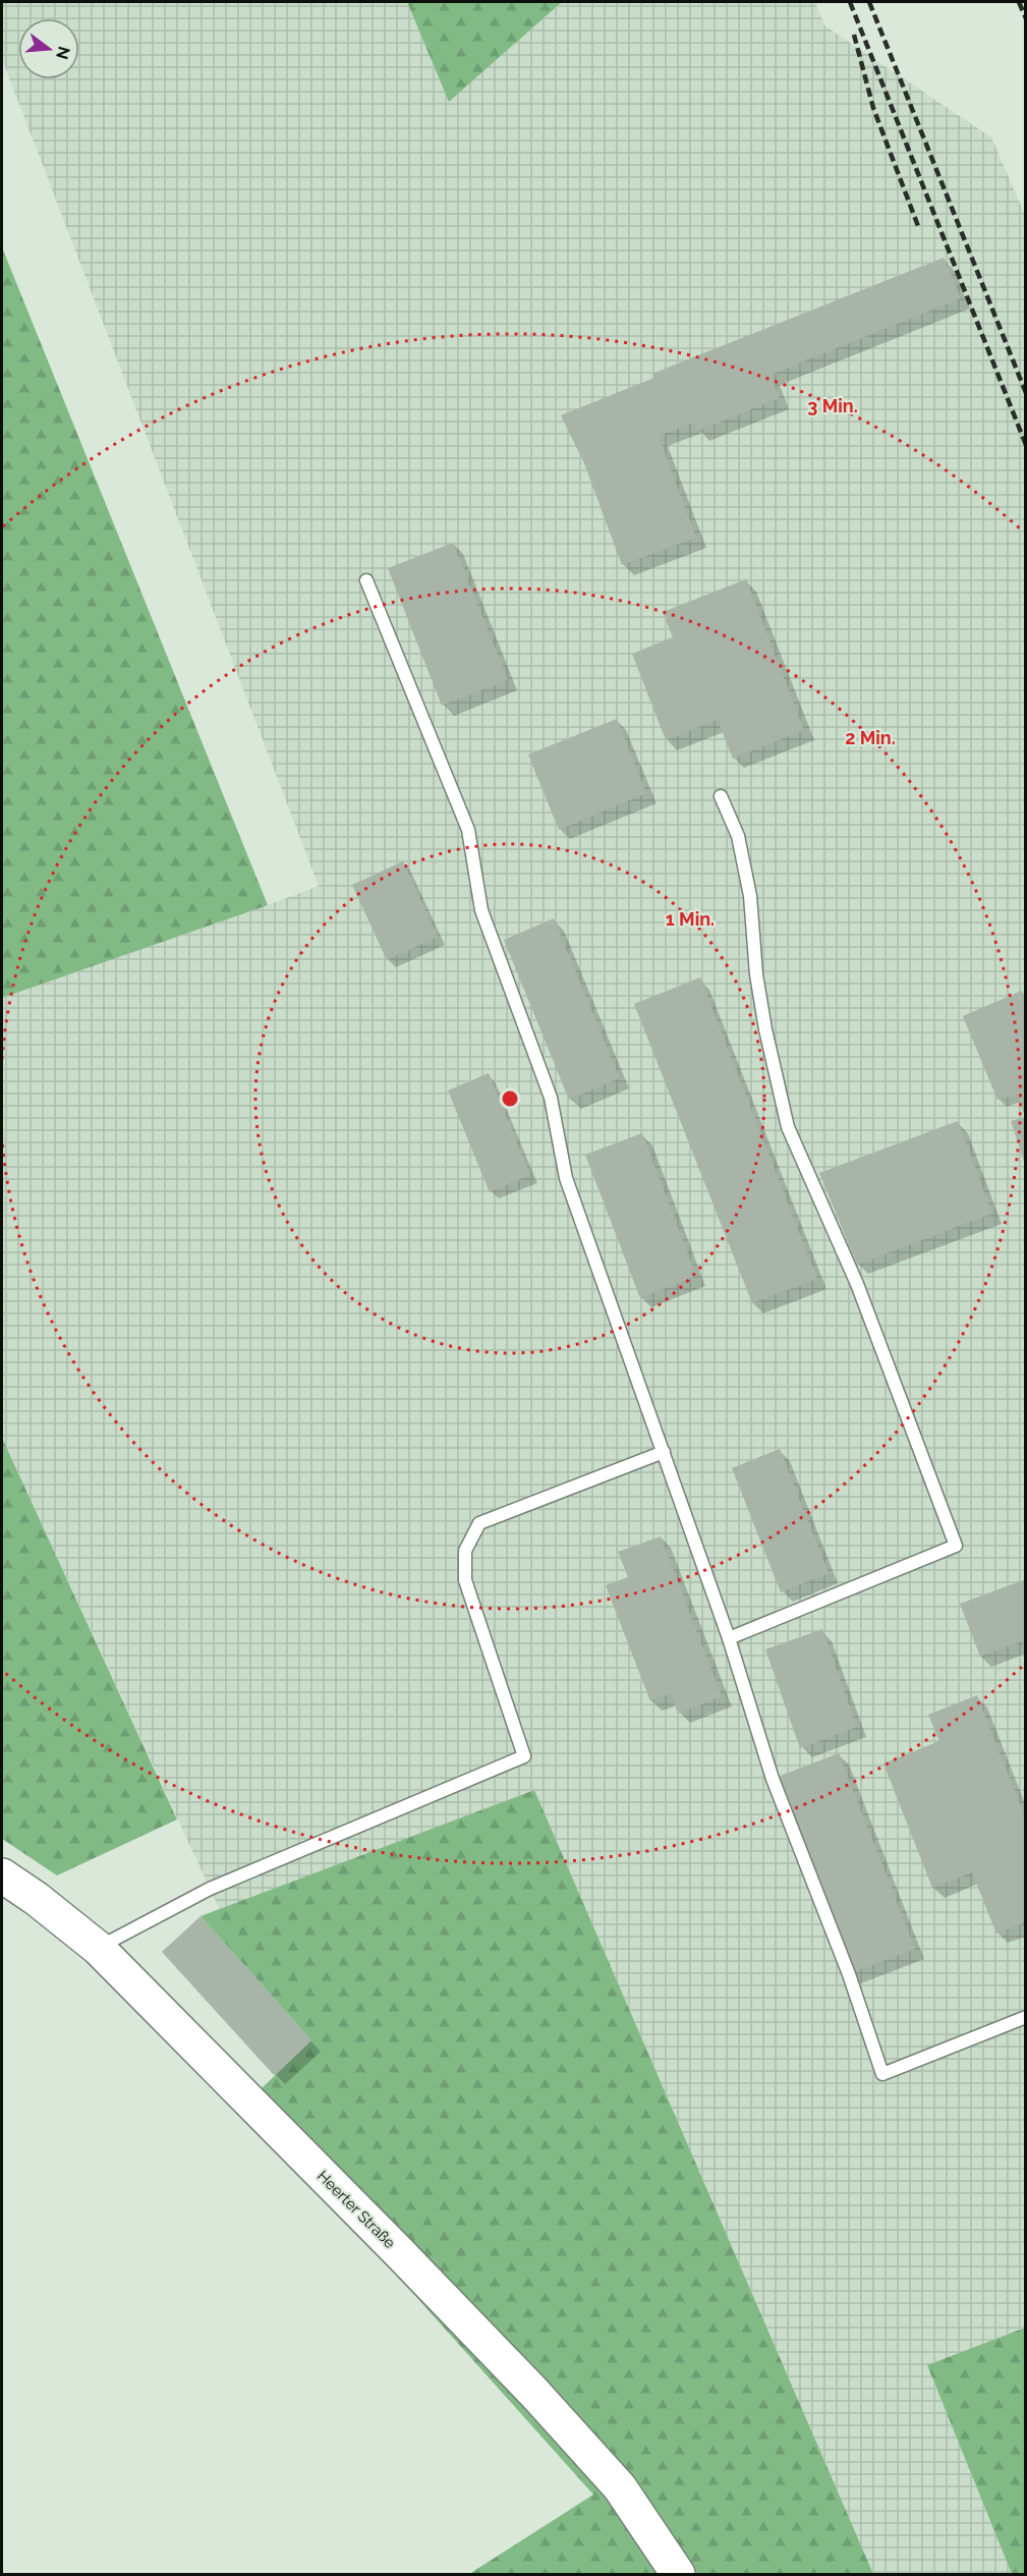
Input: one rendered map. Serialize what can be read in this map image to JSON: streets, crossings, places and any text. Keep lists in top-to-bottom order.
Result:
{
  "streets": {
    "main road": ["Heerter Straße"]
  },
  "north": "right",
  "rings": ["3 Min.", "2 Min.", "1 Min."]
}
